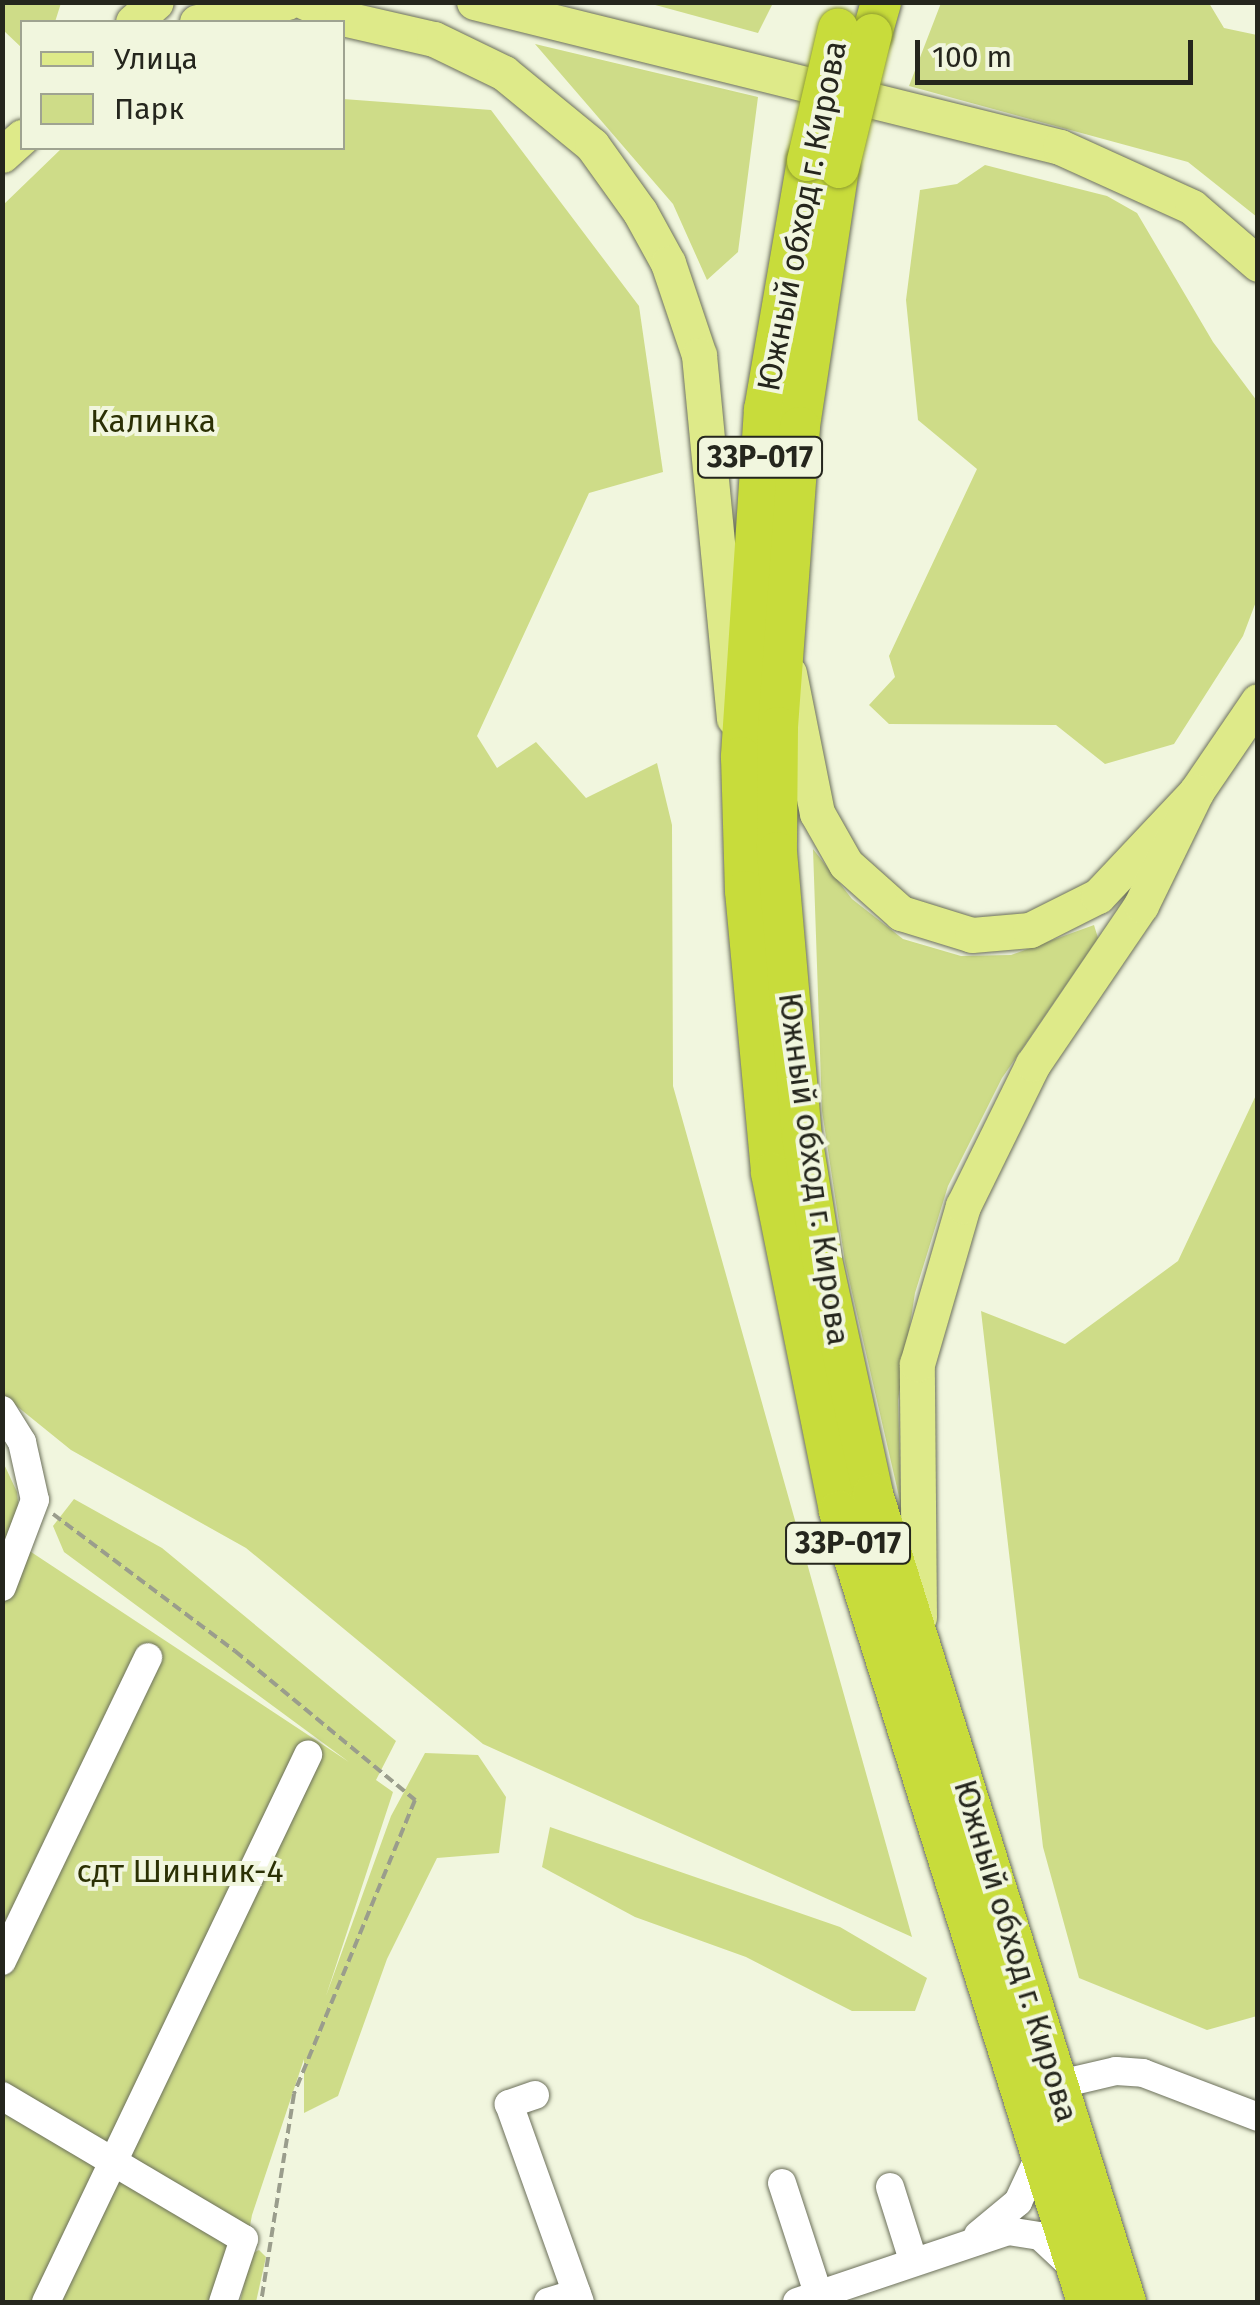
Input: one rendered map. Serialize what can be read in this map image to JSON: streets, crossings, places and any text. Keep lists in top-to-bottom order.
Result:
{
  "streets": {
    "highway": ["Южный обход г. Кирова", "33Р-017"]
  },
  "parks": ["Калинка", "сдт Шинник-4"],
  "legend": ["Улица", "Парк"],
  "scale_bar": "100 m"
}
